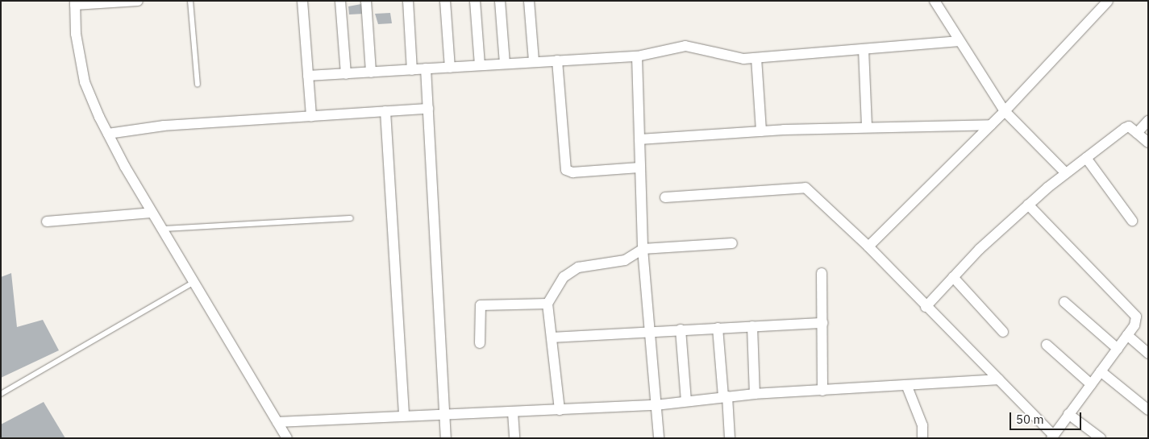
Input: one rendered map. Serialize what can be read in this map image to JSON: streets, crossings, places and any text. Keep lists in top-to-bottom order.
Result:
{
  "scale_bar": "50 m"
}
